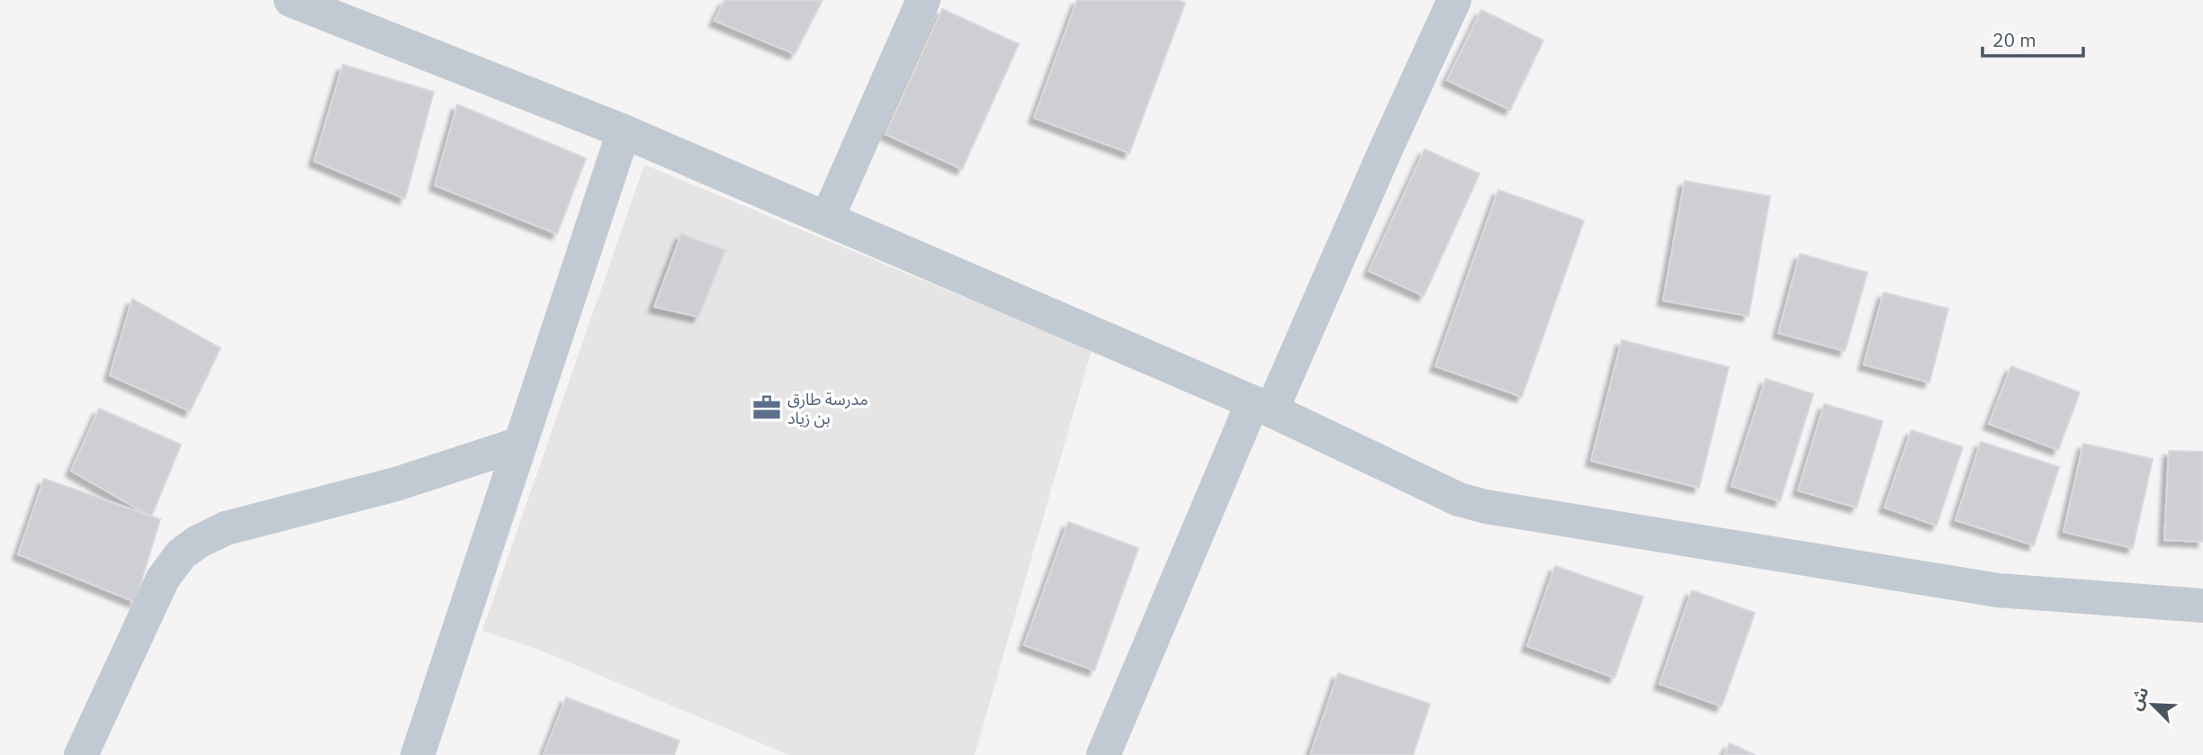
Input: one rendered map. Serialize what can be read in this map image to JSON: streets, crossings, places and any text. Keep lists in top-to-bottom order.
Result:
{
  "places": {
    "office": ["مدرسة طارق بن زياد"]
  },
  "scale_bar": "20 m",
  "north": "top left"
}
